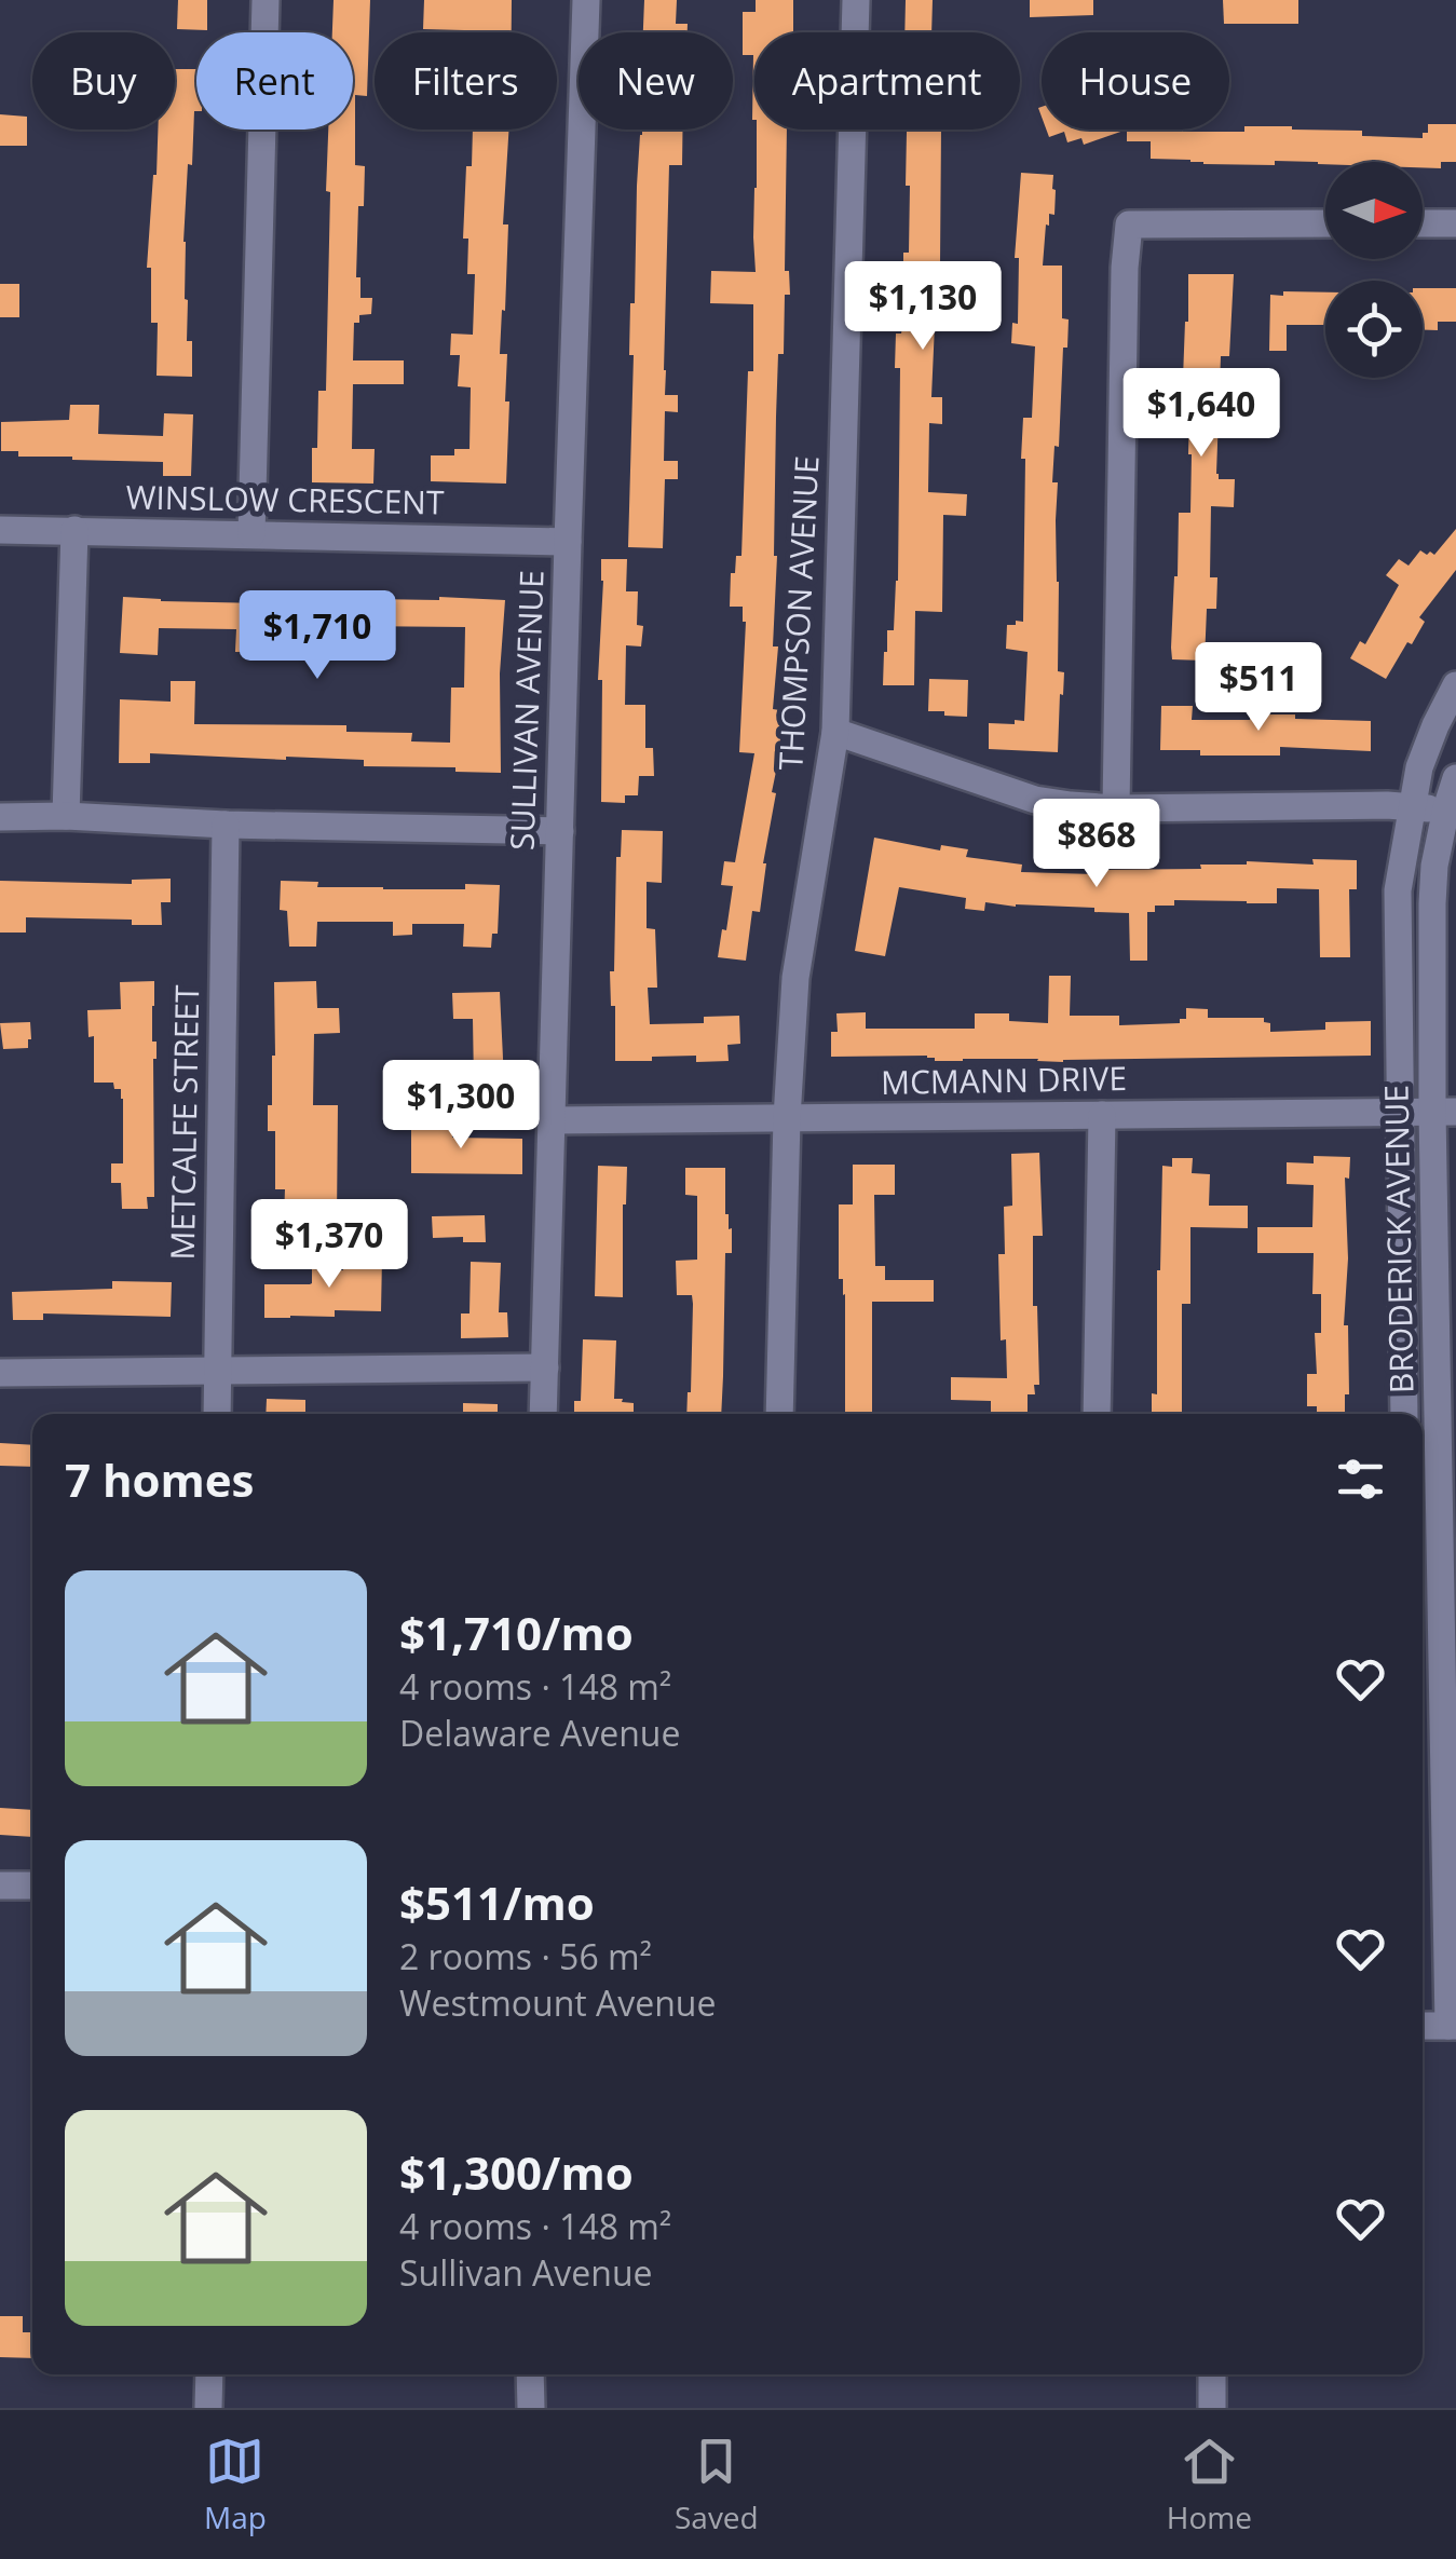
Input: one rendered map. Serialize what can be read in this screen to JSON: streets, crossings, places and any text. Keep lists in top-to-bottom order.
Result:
{
  "streets": {
    "street": [
      "WINSLOW CRESCENT",
      "THOMPSON AVENUE",
      "SULLIVAN AVENUE",
      "MCMANN DRIVE",
      "METCALFE STREET",
      "BRODERICK AVENUE"
    ]
  },
  "crossings": [
    ["WINSLOW CRESCENT", "SULLIVAN AVENUE"],
    ["THOMPSON AVENUE", "MCMANN DRIVE"],
    ["SULLIVAN AVENUE", "MCMANN DRIVE"],
    ["MCMANN DRIVE", "BRODERICK AVENUE"]
  ],
  "north": "right",
  "page": {
    "chip": [
      "Buy",
      "Rent",
      "Filters",
      "New",
      "Apartment",
      "House"
    ],
    "price": [
      "$1,130",
      "$1,640",
      "$1,710",
      "$511",
      "$868",
      "$1,300",
      "$1,370"
    ],
    "heading": "7 homes",
    "list": [
      {
        "name": "$1,710/mo",
        "note": "4 rooms · 148 m² · Delaware Avenue"
      },
      {
        "name": "$511/mo",
        "note": "2 rooms · 56 m² · Westmount Avenue"
      },
      {
        "name": "$1,300/mo",
        "note": "4 rooms · 148 m² · Sullivan Avenue"
      }
    ],
    "tabs": ["Map", "Saved", "Home"]
  }
}
